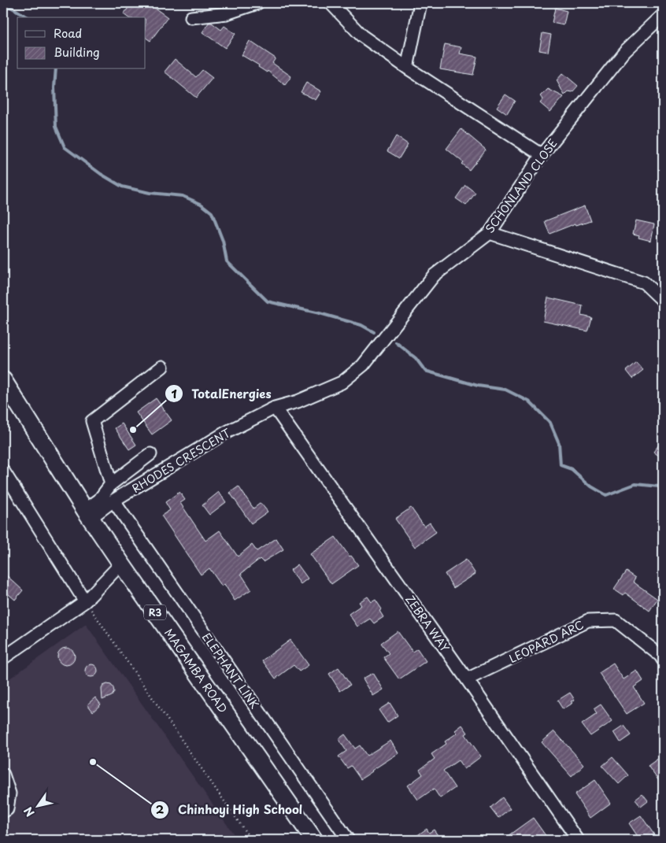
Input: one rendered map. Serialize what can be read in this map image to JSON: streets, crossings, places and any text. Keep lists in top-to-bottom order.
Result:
{
  "streets": {
    "highway": ["R3", "MAGAMBA ROAD"],
    "street": [
      "SCHONLAND CLOSE",
      "RHODES CRESCENT",
      "ZEBRA WAY",
      "LEOPARD ARC",
      "ELEPHANT LINK"
    ]
  },
  "crossings": [
    ["SCHONLAND CLOSE", "RHODES CRESCENT"],
    ["SCHONLAND CLOSE", "ZEBRA WAY"],
    ["RHODES CRESCENT", "ZEBRA WAY"],
    ["RHODES CRESCENT", "MAGAMBA ROAD"],
    ["RHODES CRESCENT", "ELEPHANT LINK"],
    ["ZEBRA WAY", "LEOPARD ARC"]
  ],
  "places": ["TotalEnergies", "Chinhoyi High School"],
  "legend": ["Road", "Building"],
  "north": "bottom left"
}
